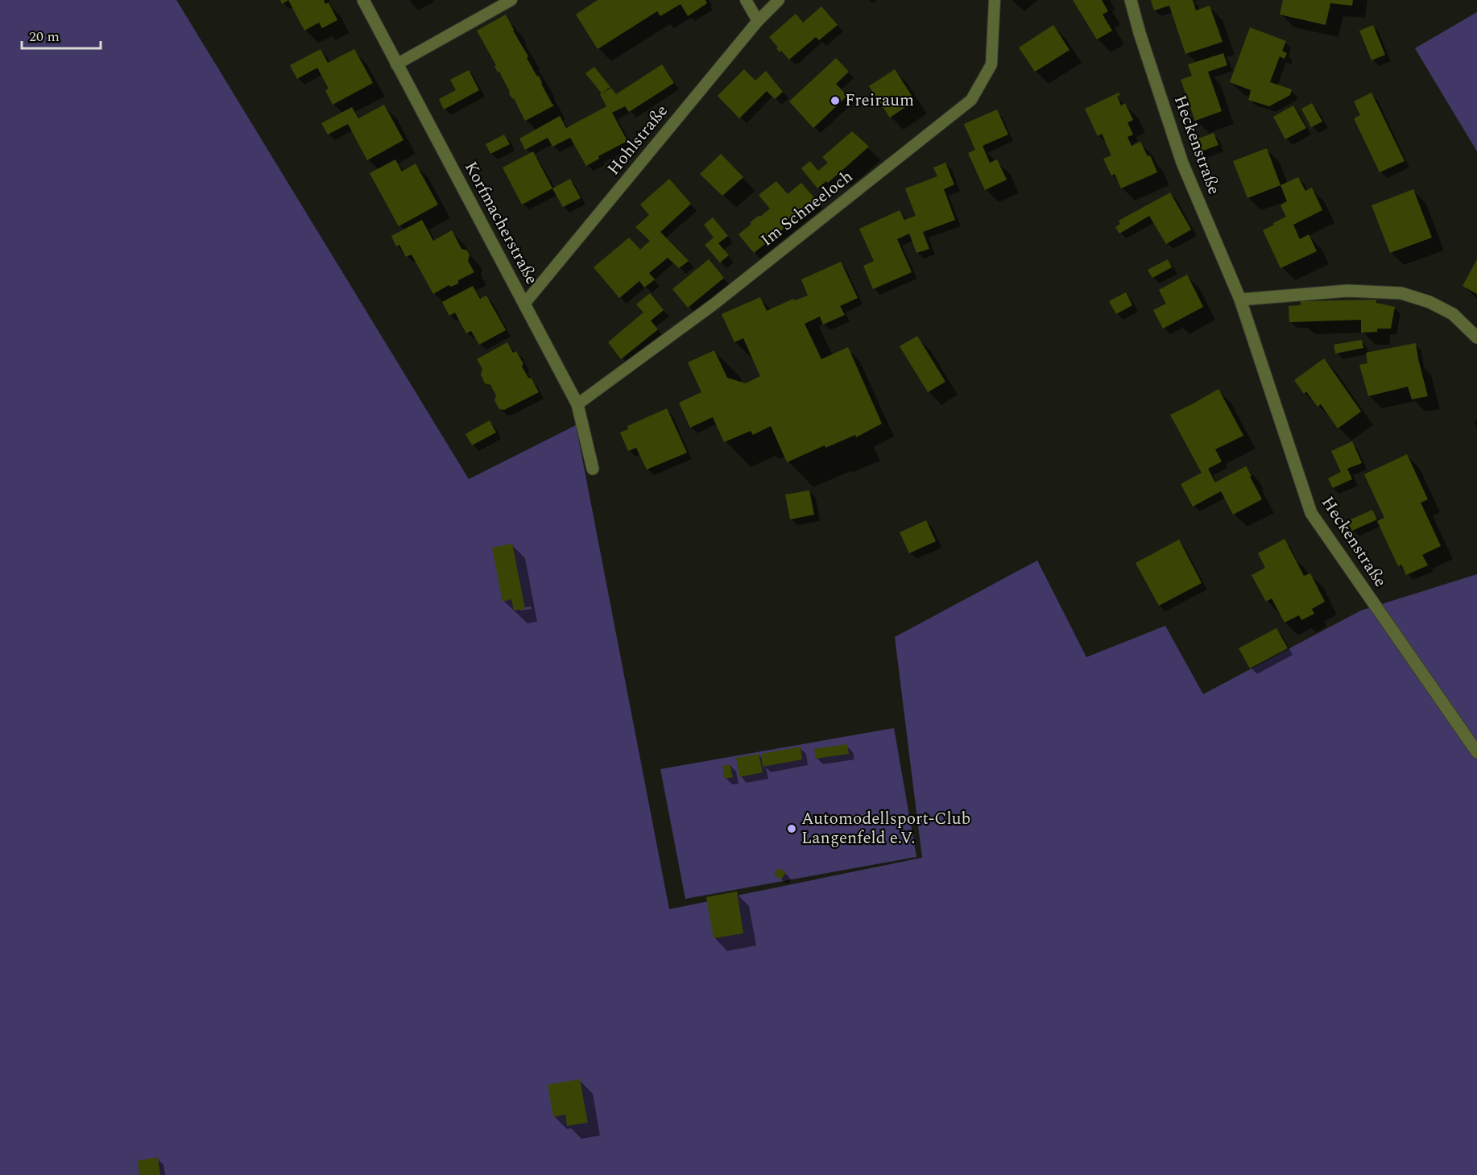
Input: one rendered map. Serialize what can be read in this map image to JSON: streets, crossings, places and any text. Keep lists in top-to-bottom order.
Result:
{
  "streets": {
    "street": ["Heckenstraße", "Korfmacherstraße"],
    "lane": ["Hohlstraße", "Im Schneeloch"]
  },
  "crossings": [
    ["Hohlstraße", "Korfmacherstraße"],
    ["Im Schneeloch", "Korfmacherstraße"]
  ],
  "places": ["Freiraum", "Automodellsport-Club Langenfeld e.V."],
  "scale_bar": "20 m"
}
